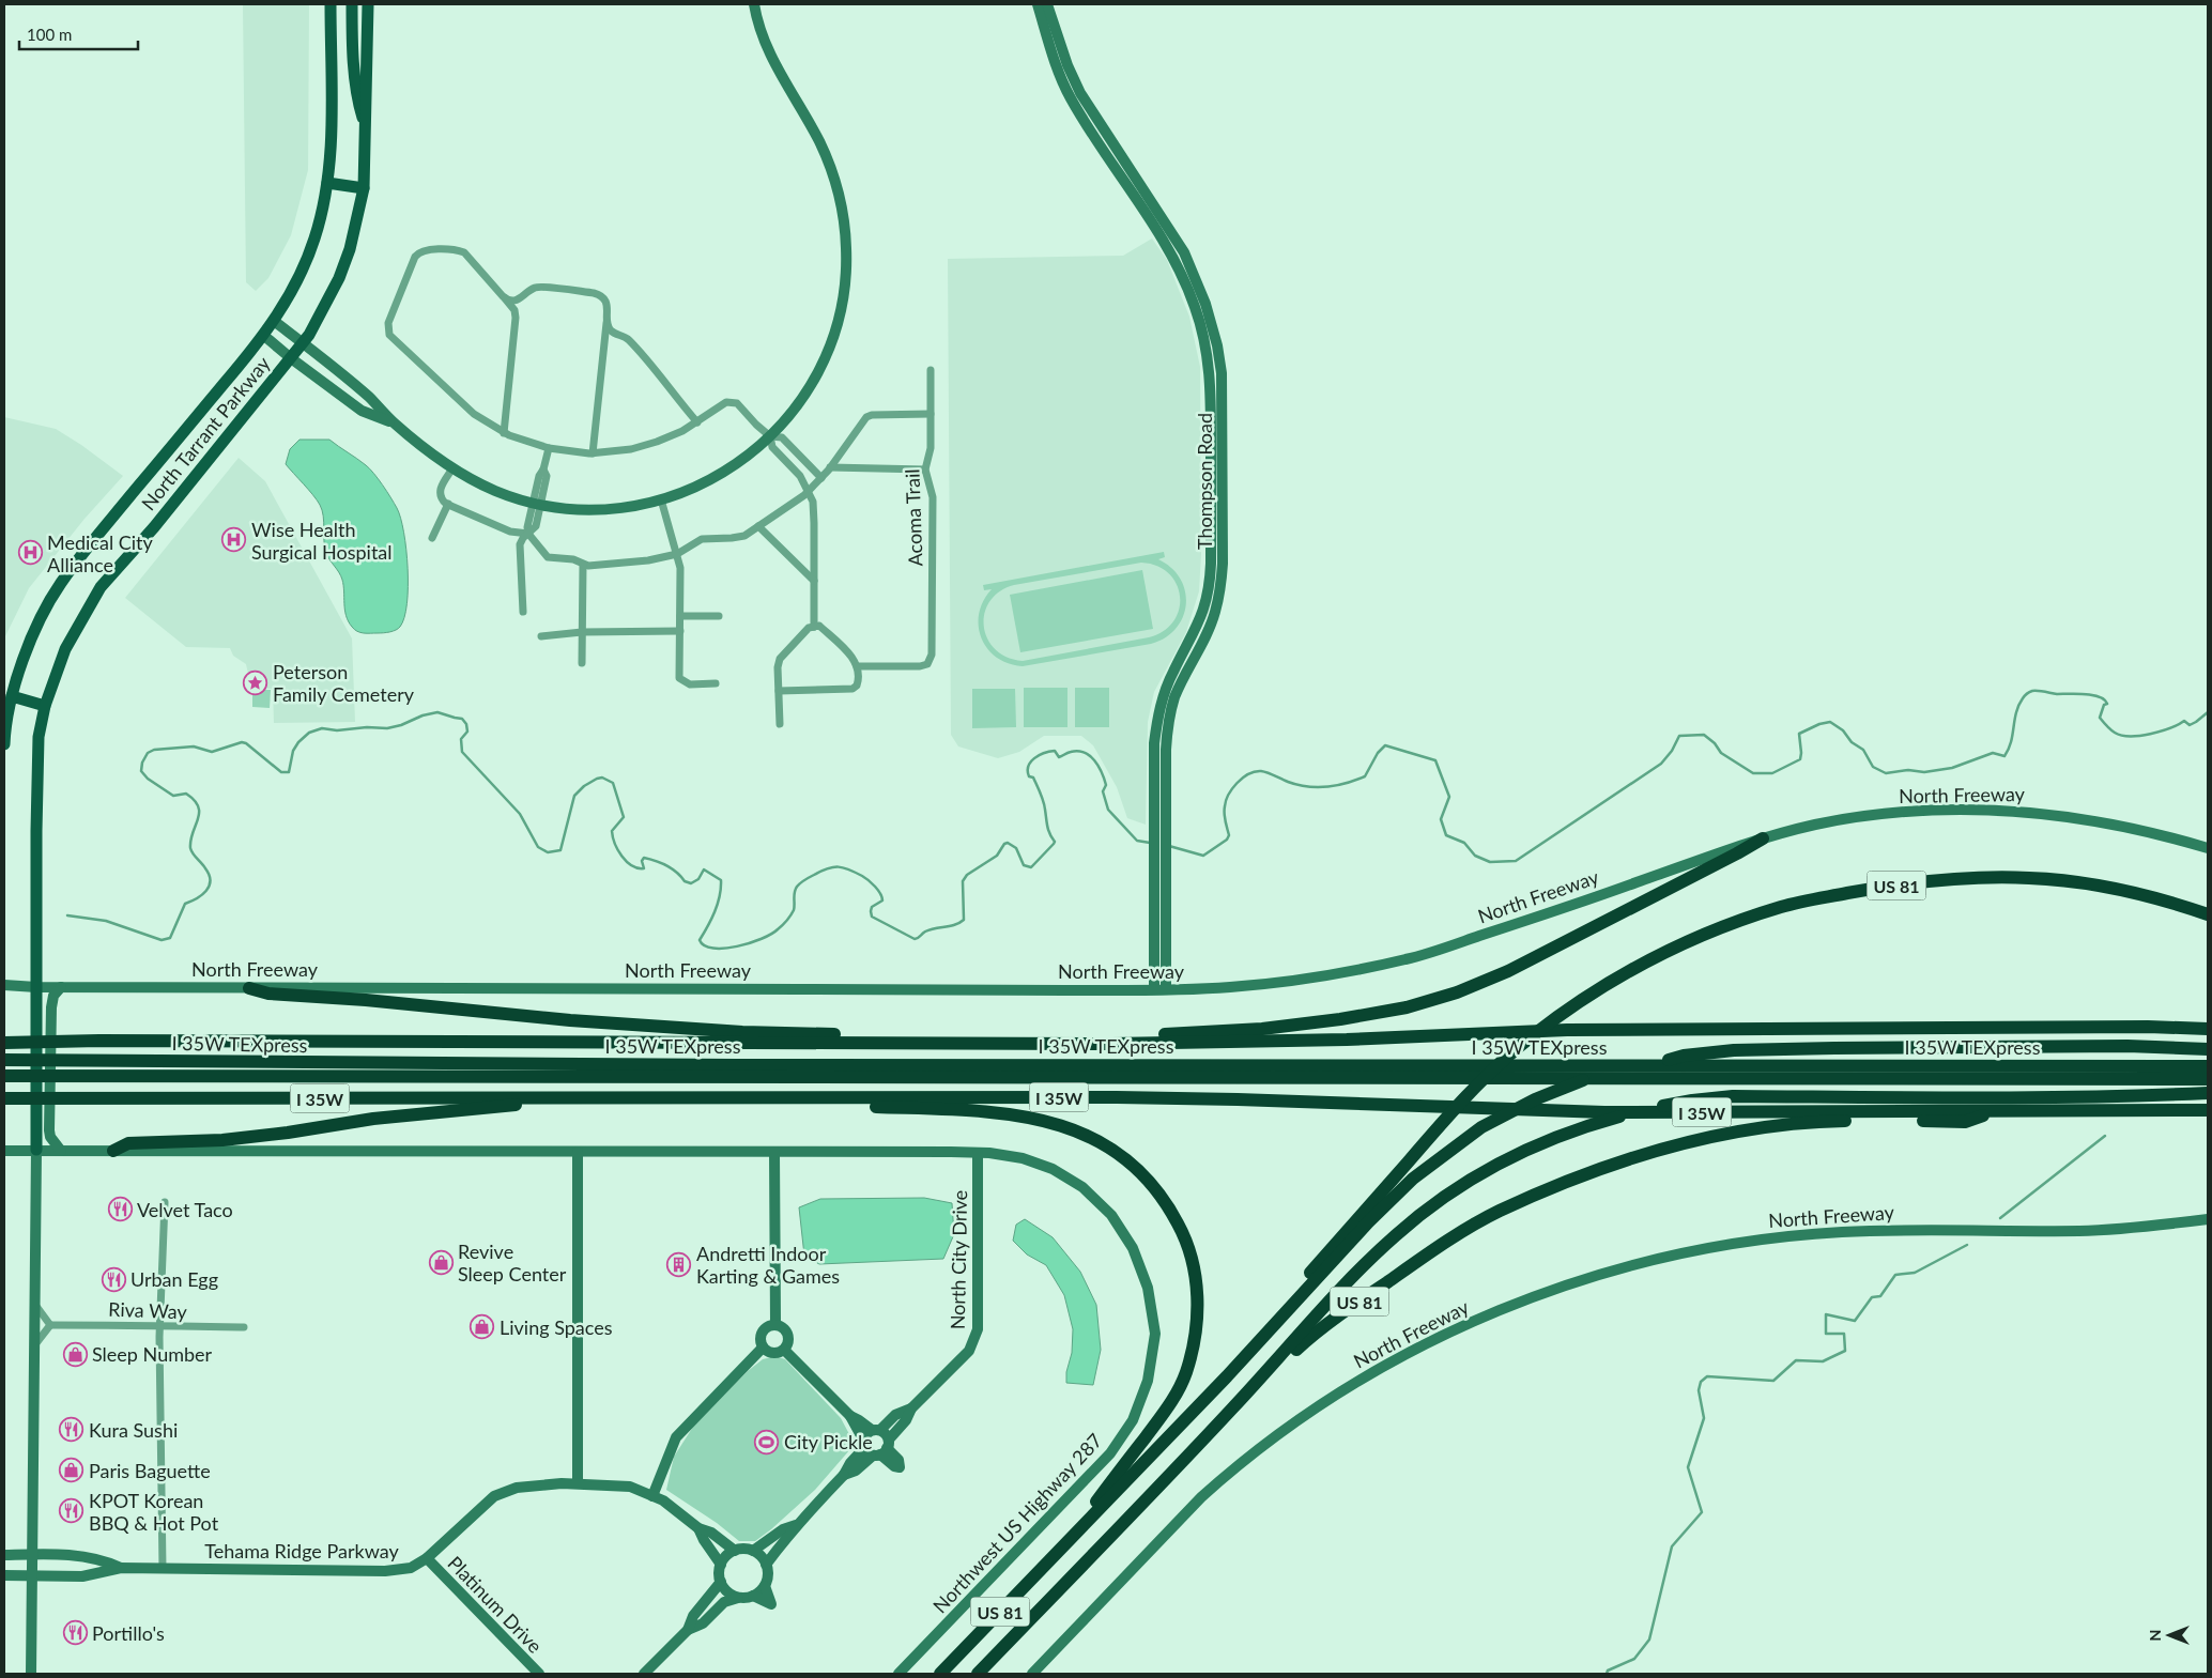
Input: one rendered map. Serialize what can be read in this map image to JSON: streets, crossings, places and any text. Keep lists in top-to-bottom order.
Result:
{
  "streets": {
    "highway": ["US 81", "I 35W TEXpress", "I 35W"],
    "main road": [
      "North Tarrant Parkway",
      "Thompson Road",
      "North Freeway",
      "North City Drive",
      "Northwest US Highway 287",
      "Tehama Ridge Parkway",
      "Platinum Drive"
    ],
    "street": ["Acoma Trail", "Riva Way"]
  },
  "crossings": [
    ["North Tarrant Parkway", "North Freeway"],
    ["North Tarrant Parkway", "Tehama Ridge Parkway"],
    ["Thompson Road", "North Freeway"],
    ["US 81", "I 35W"],
    ["North City Drive", "Northwest US Highway 287"],
    ["North City Drive", "Tehama Ridge Parkway"],
    ["Tehama Ridge Parkway", "Platinum Drive"]
  ],
  "places": {
    "hospital": ["Wise Health Surgical Hospital", "Medical City Alliance"],
    "place": ["Peterson Family Cemetery"],
    "restaurant": [
      "Velvet Taco",
      "Urban Egg",
      "Kura Sushi",
      "KPOT Korean BBQ & Hot Pot",
      "Portillo's"
    ],
    "shop": [
      "Revive Sleep Center",
      "Living Spaces",
      "Sleep Number",
      "Paris Baguette"
    ],
    "building": ["Andretti Indoor Karting & Games"],
    "sports": ["City Pickle"]
  },
  "scale_bar": "100 m",
  "north": "left"
}
